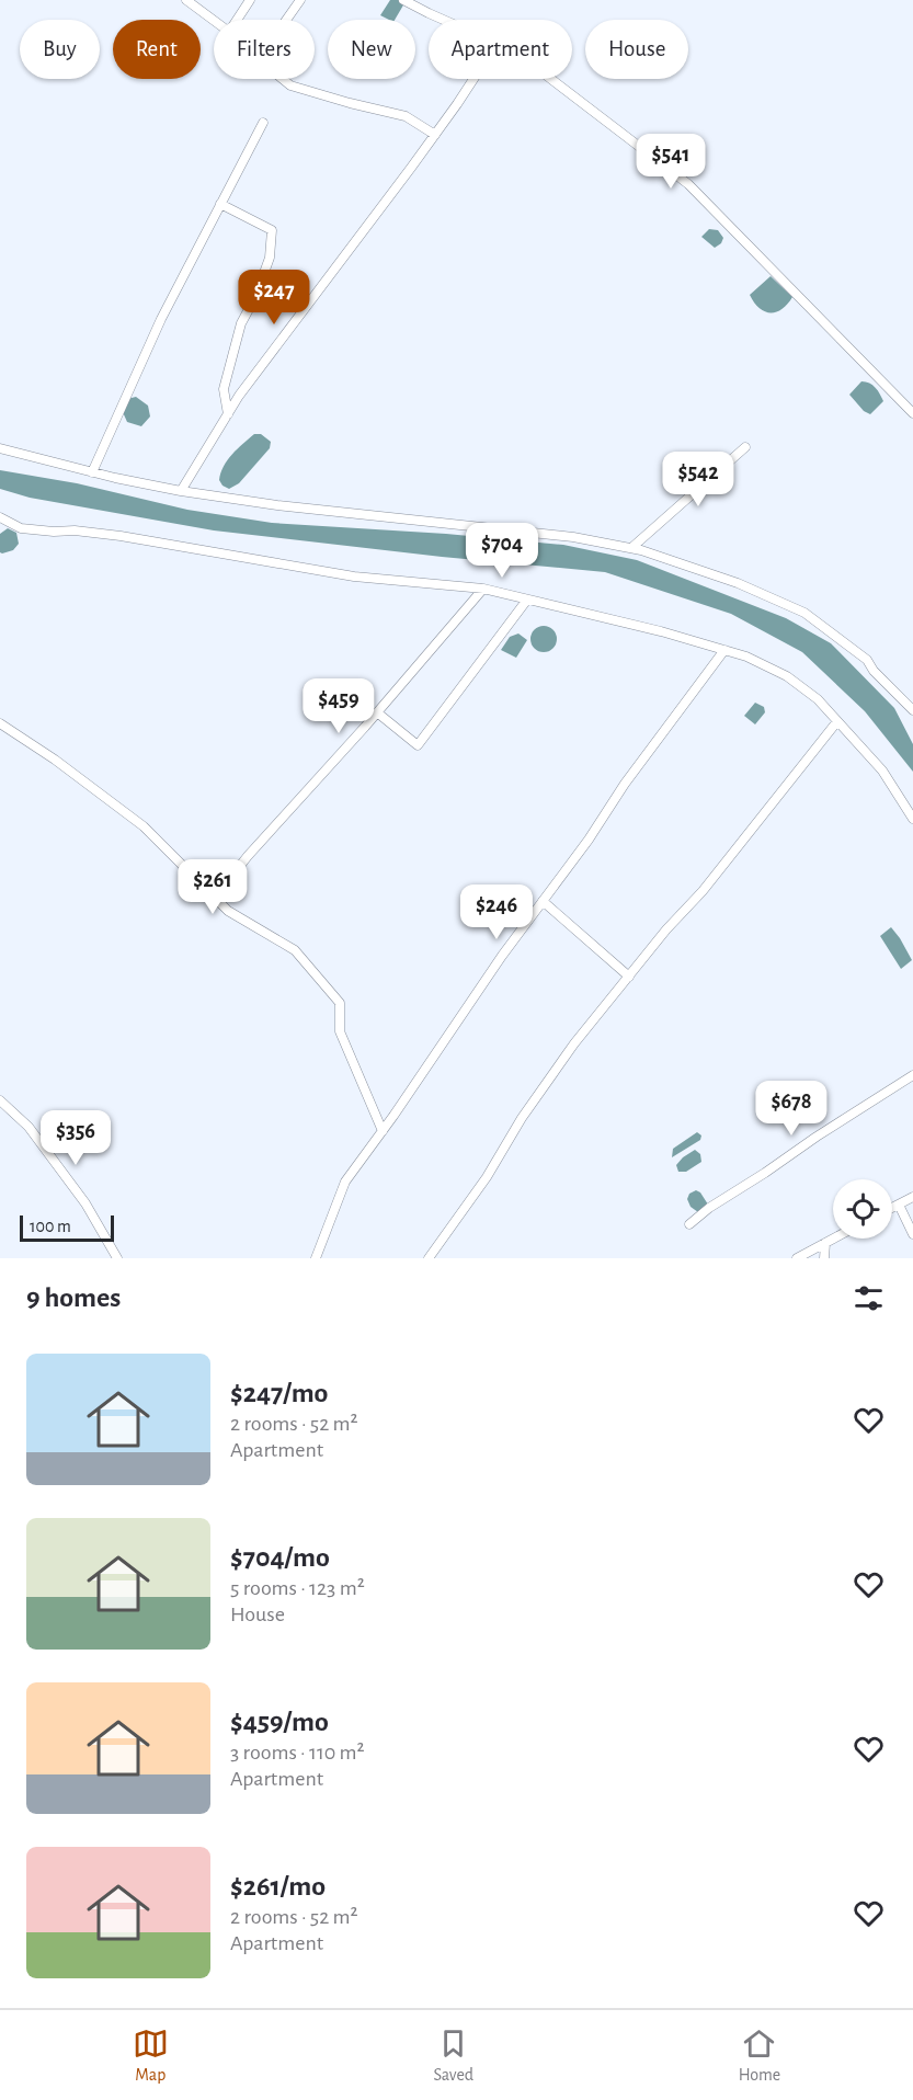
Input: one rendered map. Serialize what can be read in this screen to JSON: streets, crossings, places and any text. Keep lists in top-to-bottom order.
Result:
{
  "scale_bar": "100 m",
  "page": {
    "chip": [
      "Buy",
      "Rent",
      "Filters",
      "New",
      "Apartment",
      "House"
    ],
    "price": [
      "$541",
      "$247",
      "$542",
      "$704",
      "$459",
      "$261",
      "$246",
      "$678",
      "$356"
    ],
    "scale": "100 m",
    "heading": "9 homes",
    "list": [
      {
        "name": "$247/mo",
        "note": "2 rooms · 52 m² · Apartment"
      },
      {
        "name": "$704/mo",
        "note": "5 rooms · 123 m² · House"
      },
      {
        "name": "$459/mo",
        "note": "3 rooms · 110 m² · Apartment"
      },
      {
        "name": "$261/mo",
        "note": "2 rooms · 52 m² · Apartment"
      }
    ],
    "tabs": ["Map", "Saved", "Home"]
  }
}
